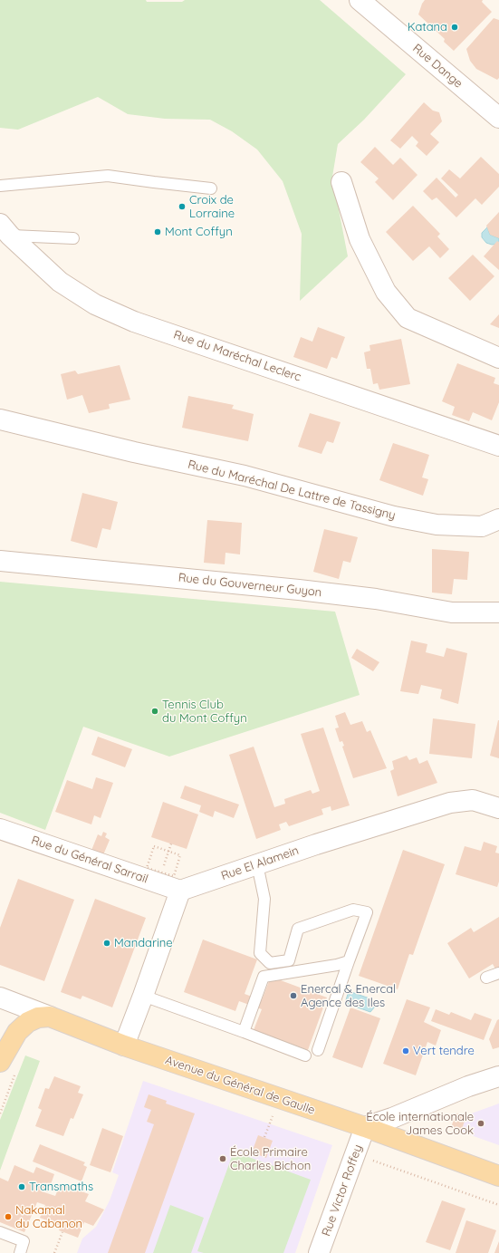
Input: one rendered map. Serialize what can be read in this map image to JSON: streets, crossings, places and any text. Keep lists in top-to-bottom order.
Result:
{
  "streets": {
    "main road": ["Avenue du Général de Gaulle"],
    "street": [
      "Rue Dange",
      "Rue du Maréchal Leclerc",
      "Rue du Maréchal De Lattre de Tassigny",
      "Rue du Gouverneur Guyon",
      "Rue du Général Sarrail",
      "Rue El Alamein",
      "Rue Victor Roffey"
    ]
  },
  "crossings": [
    ["Rue du Général Sarrail", "Rue El Alamein"],
    ["Avenue du Général de Gaulle", "Rue Victor Roffey"]
  ],
  "places": [
    "Katana",
    "Croix de Lorraine",
    "Mont Coffyn",
    "Tennis Club du Mont Coffyn",
    "Mandarine",
    "Enercal & Enercal Agence des Iles",
    "Vert tendre",
    "École internationale James Cook",
    "École Primaire Charles Bichon",
    "Transmaths",
    "Nakamal du Cabanon"
  ]
}
